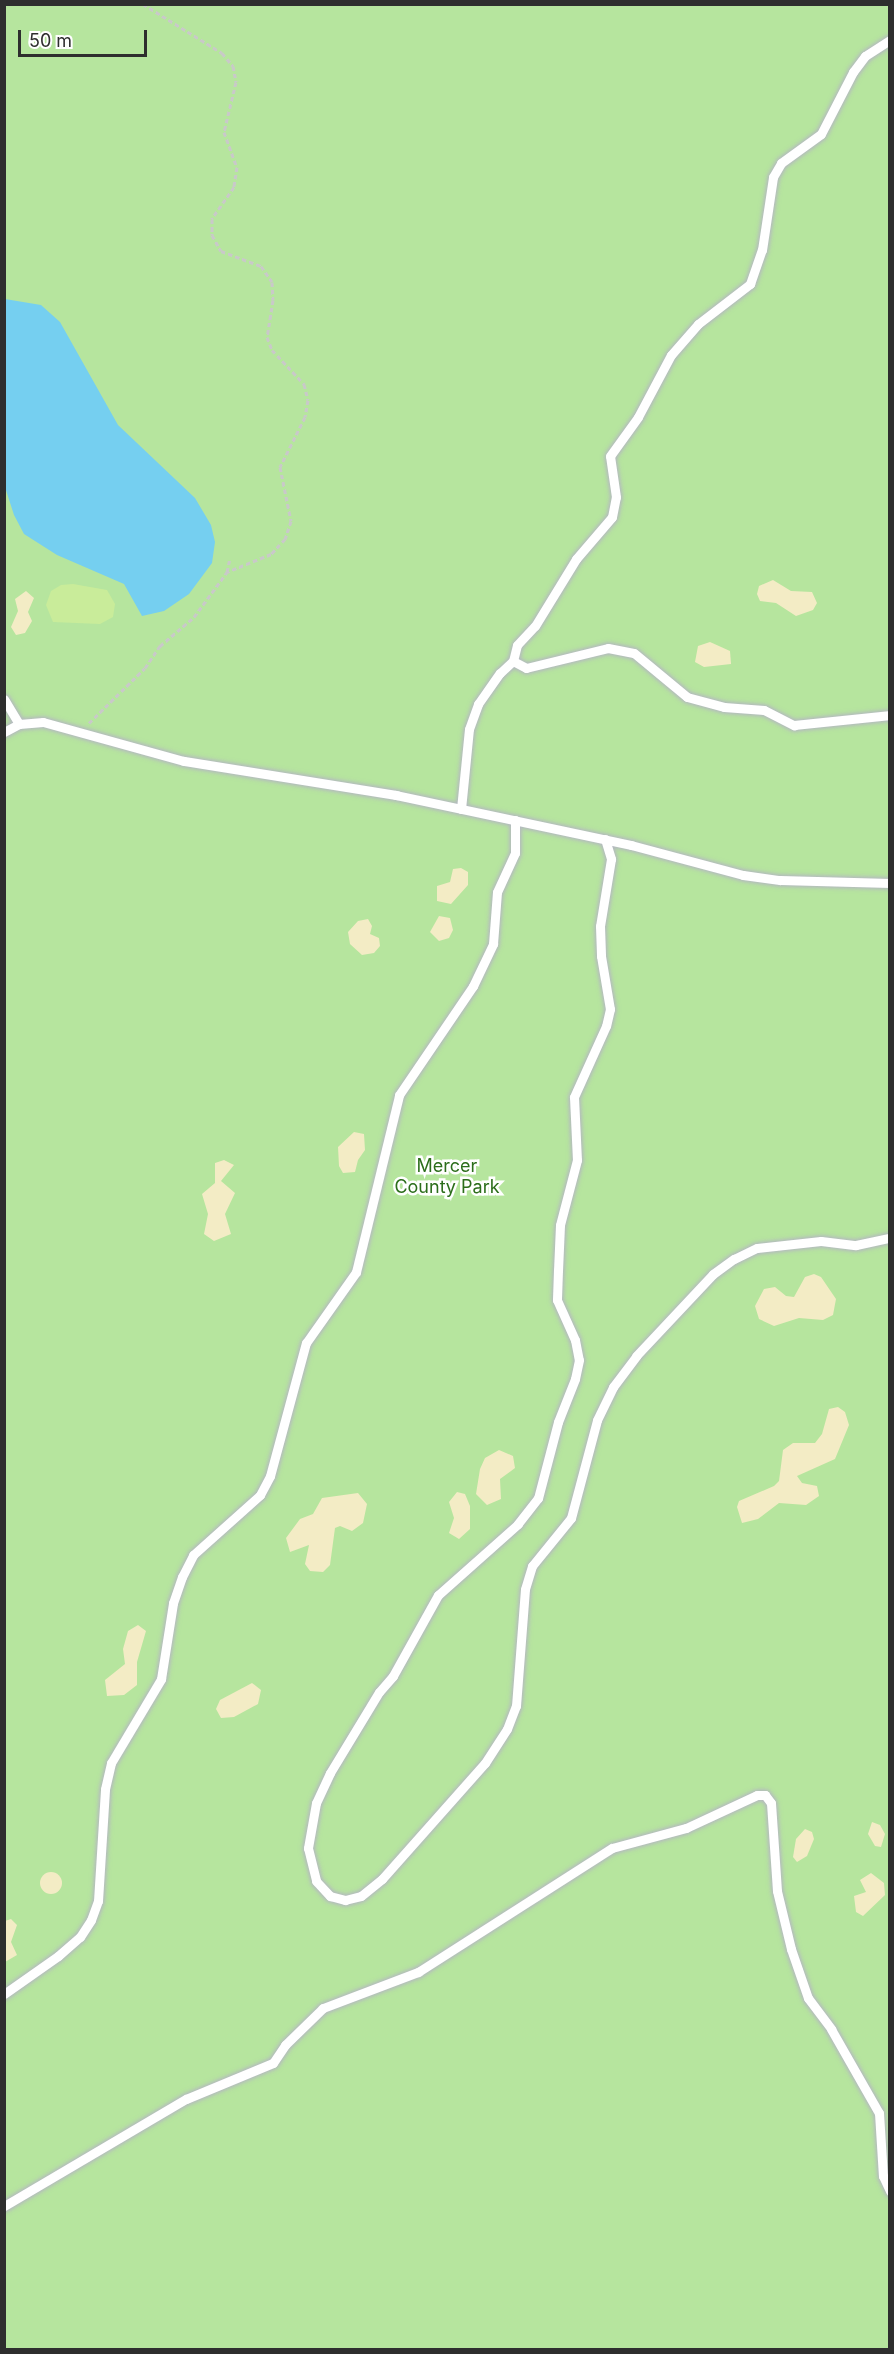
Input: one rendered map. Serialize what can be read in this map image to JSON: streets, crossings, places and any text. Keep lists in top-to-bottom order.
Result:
{
  "parks": ["Mercer County Park"],
  "scale_bar": "50 m"
}
